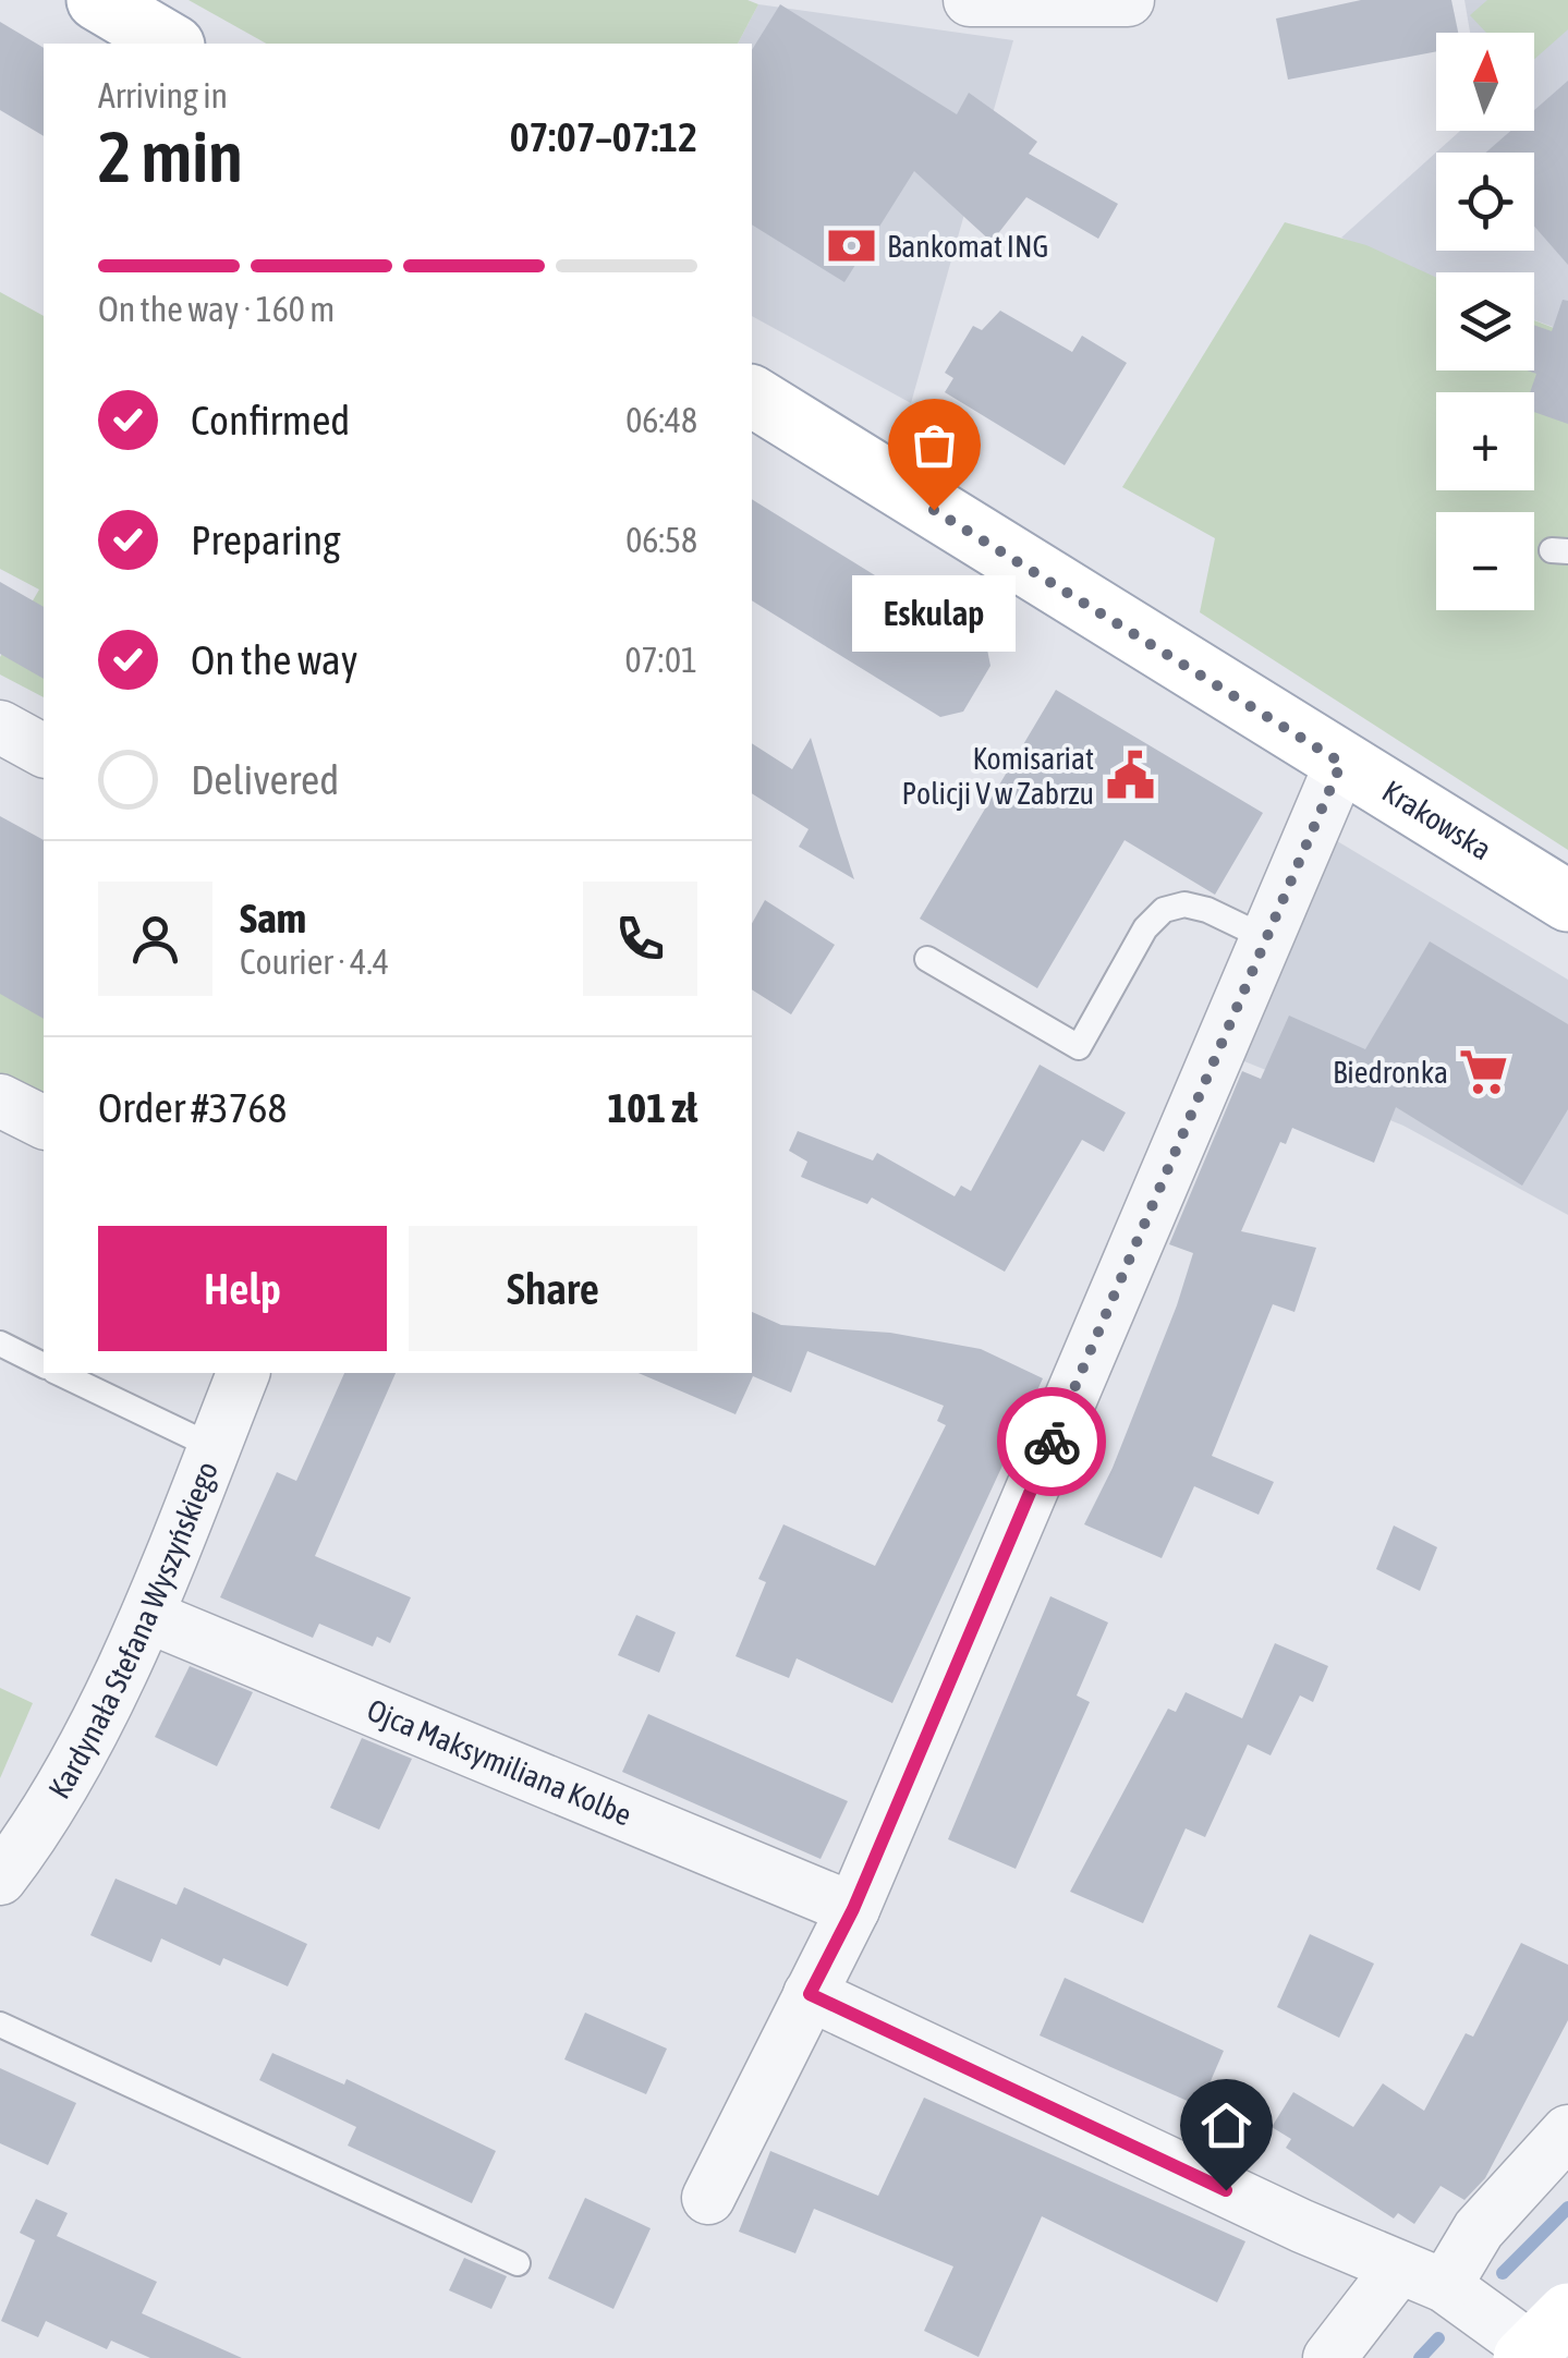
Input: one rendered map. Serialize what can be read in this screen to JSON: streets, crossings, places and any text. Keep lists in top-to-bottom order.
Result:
{
  "streets": {
    "main road": ["Krakowska"],
    "street": ["Kardynała Stefana Wyszyńskiego", "Ojca Maksymiliana Kolbe"]
  },
  "crossings": [
    ["Kardynała Stefana Wyszyńskiego", "Ojca Maksymiliana Kolbe"]
  ],
  "places": {
    "bank": ["Bankomat ING"],
    "other": ["Eskulap"],
    "public building": ["Komisariat Policji V w Zabrzu"],
    "supermarket": ["Biedronka"]
  },
  "north": "top",
  "page": {
    "map_buttons": ["+", "−"],
    "heading": ["2 min", "Arriving in", "07:07–07:12"],
    "panel": [
      "Sam",
      "Courier · 4.4",
      "Order #3768",
      "101 zł"
    ],
    "bar": "On the way · 160 m",
    "list": [
      ["Confirmed", "06:48"],
      ["Preparing", "06:58"],
      ["On the way", "07:01"],
      "Delivered"
    ],
    "bubble": "Eskulap",
    "buttons": ["Help", "Share"]
  }
}
